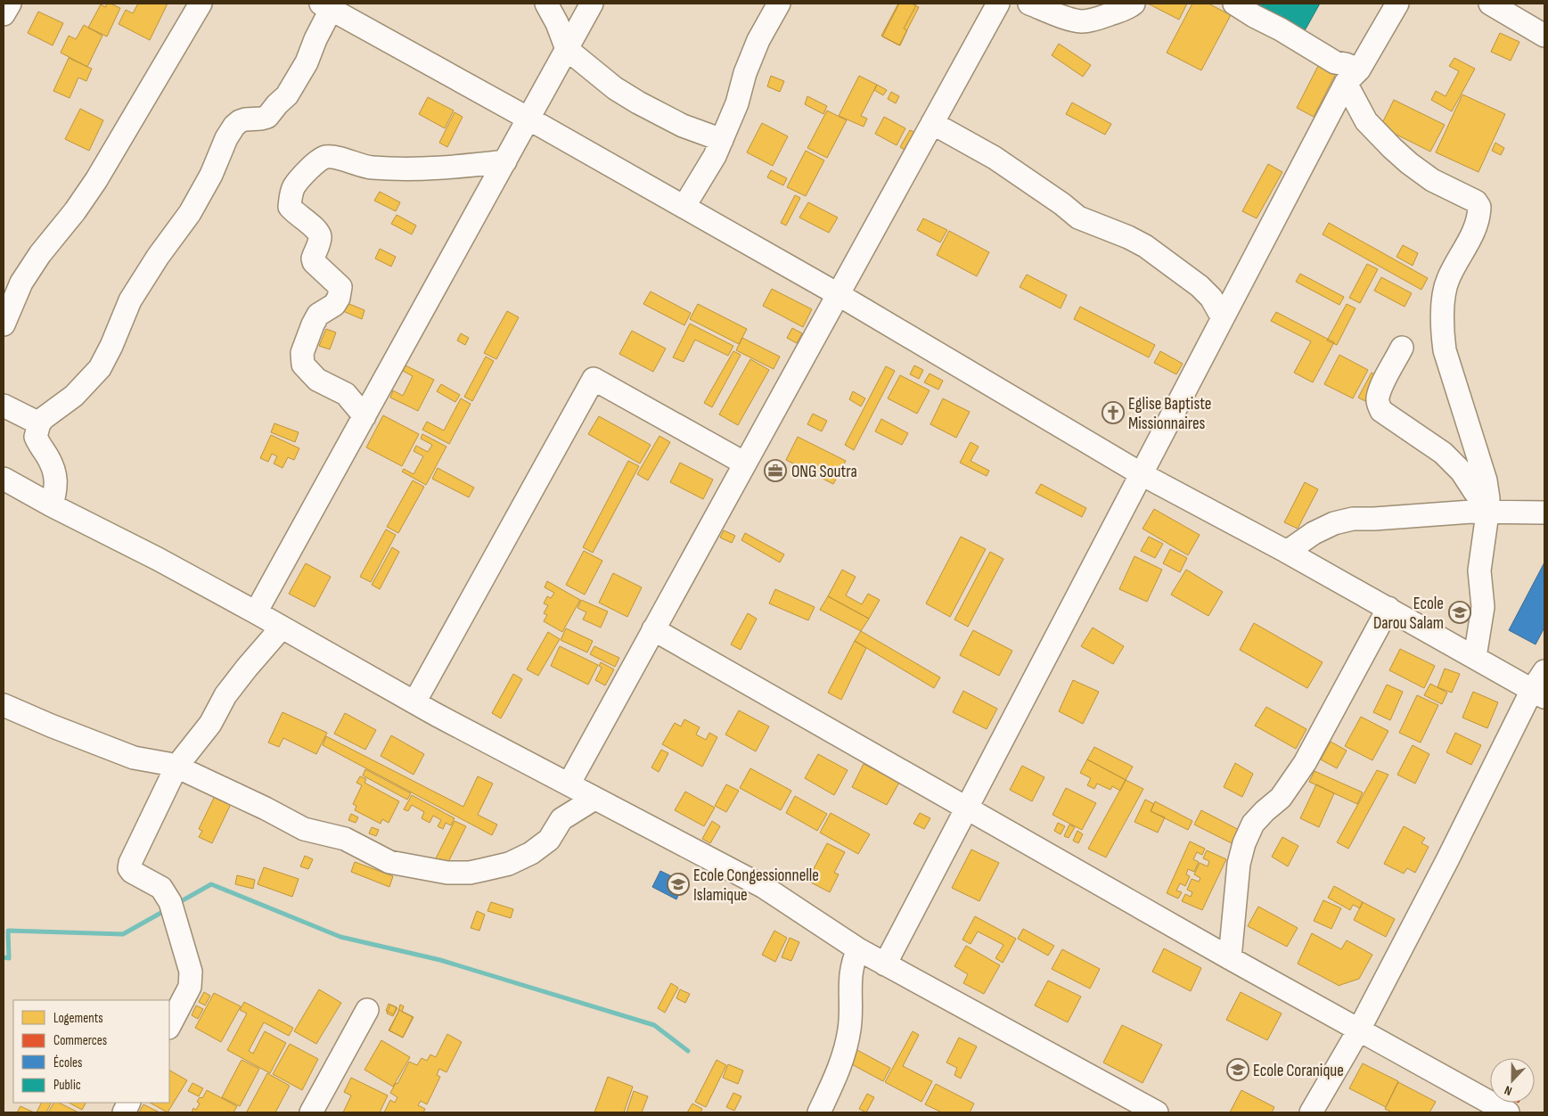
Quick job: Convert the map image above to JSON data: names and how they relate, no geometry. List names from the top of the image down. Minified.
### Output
{"places":{"church":["Eglise Baptiste Missionnaires"],"office":["ONG Soutra"],"school or university":["Ecole Darou Salam","Ecole Congessionnelle Islamique","Ecole Coranique"]},"legend":["Logements","Commerces","Écoles","Public"],"north":"bottom"}
